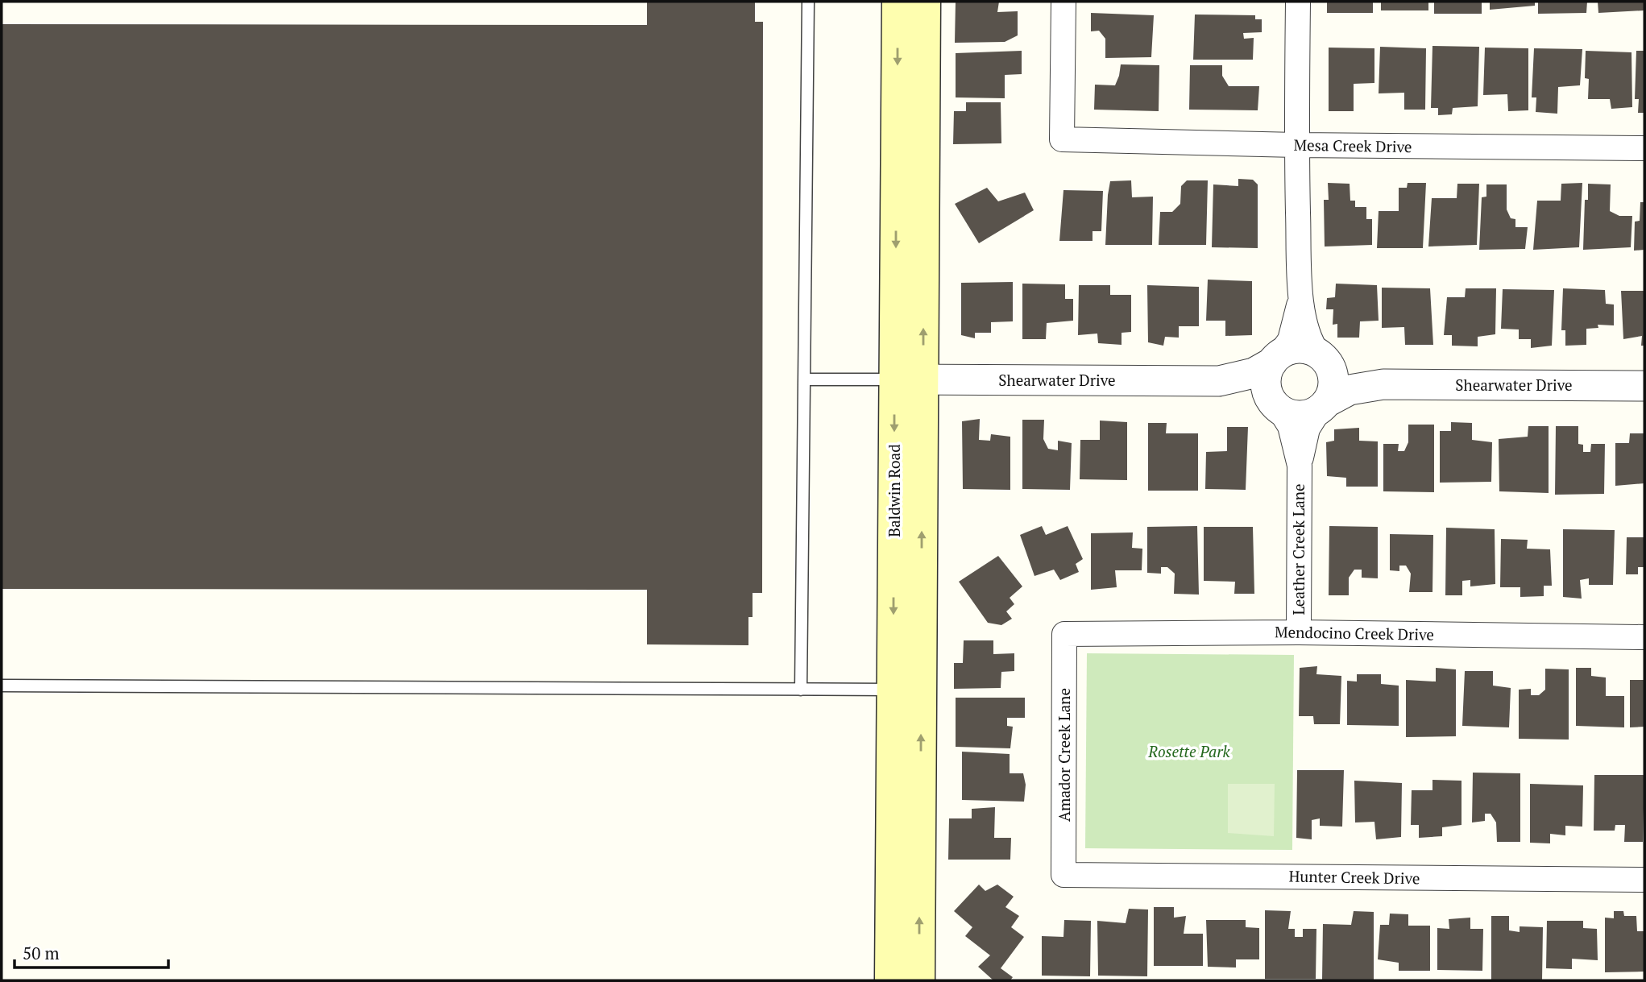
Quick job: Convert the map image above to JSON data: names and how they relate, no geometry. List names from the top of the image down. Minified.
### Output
{"streets":{"main road":["Baldwin Road"],"street":["Mesa Creek Drive","Shearwater Drive","Leather Creek Lane","Mendocino Creek Drive","Amador Creek Lane","Hunter Creek Drive"]},"crossings":[["Shearwater Drive","Baldwin Road"],["Shearwater Drive","Leather Creek Lane"],["Leather Creek Lane","Mendocino Creek Drive"],["Mendocino Creek Drive","Amador Creek Lane"],["Amador Creek Lane","Hunter Creek Drive"]],"parks":["Rosette Park"],"scale_bar":"50 m"}
